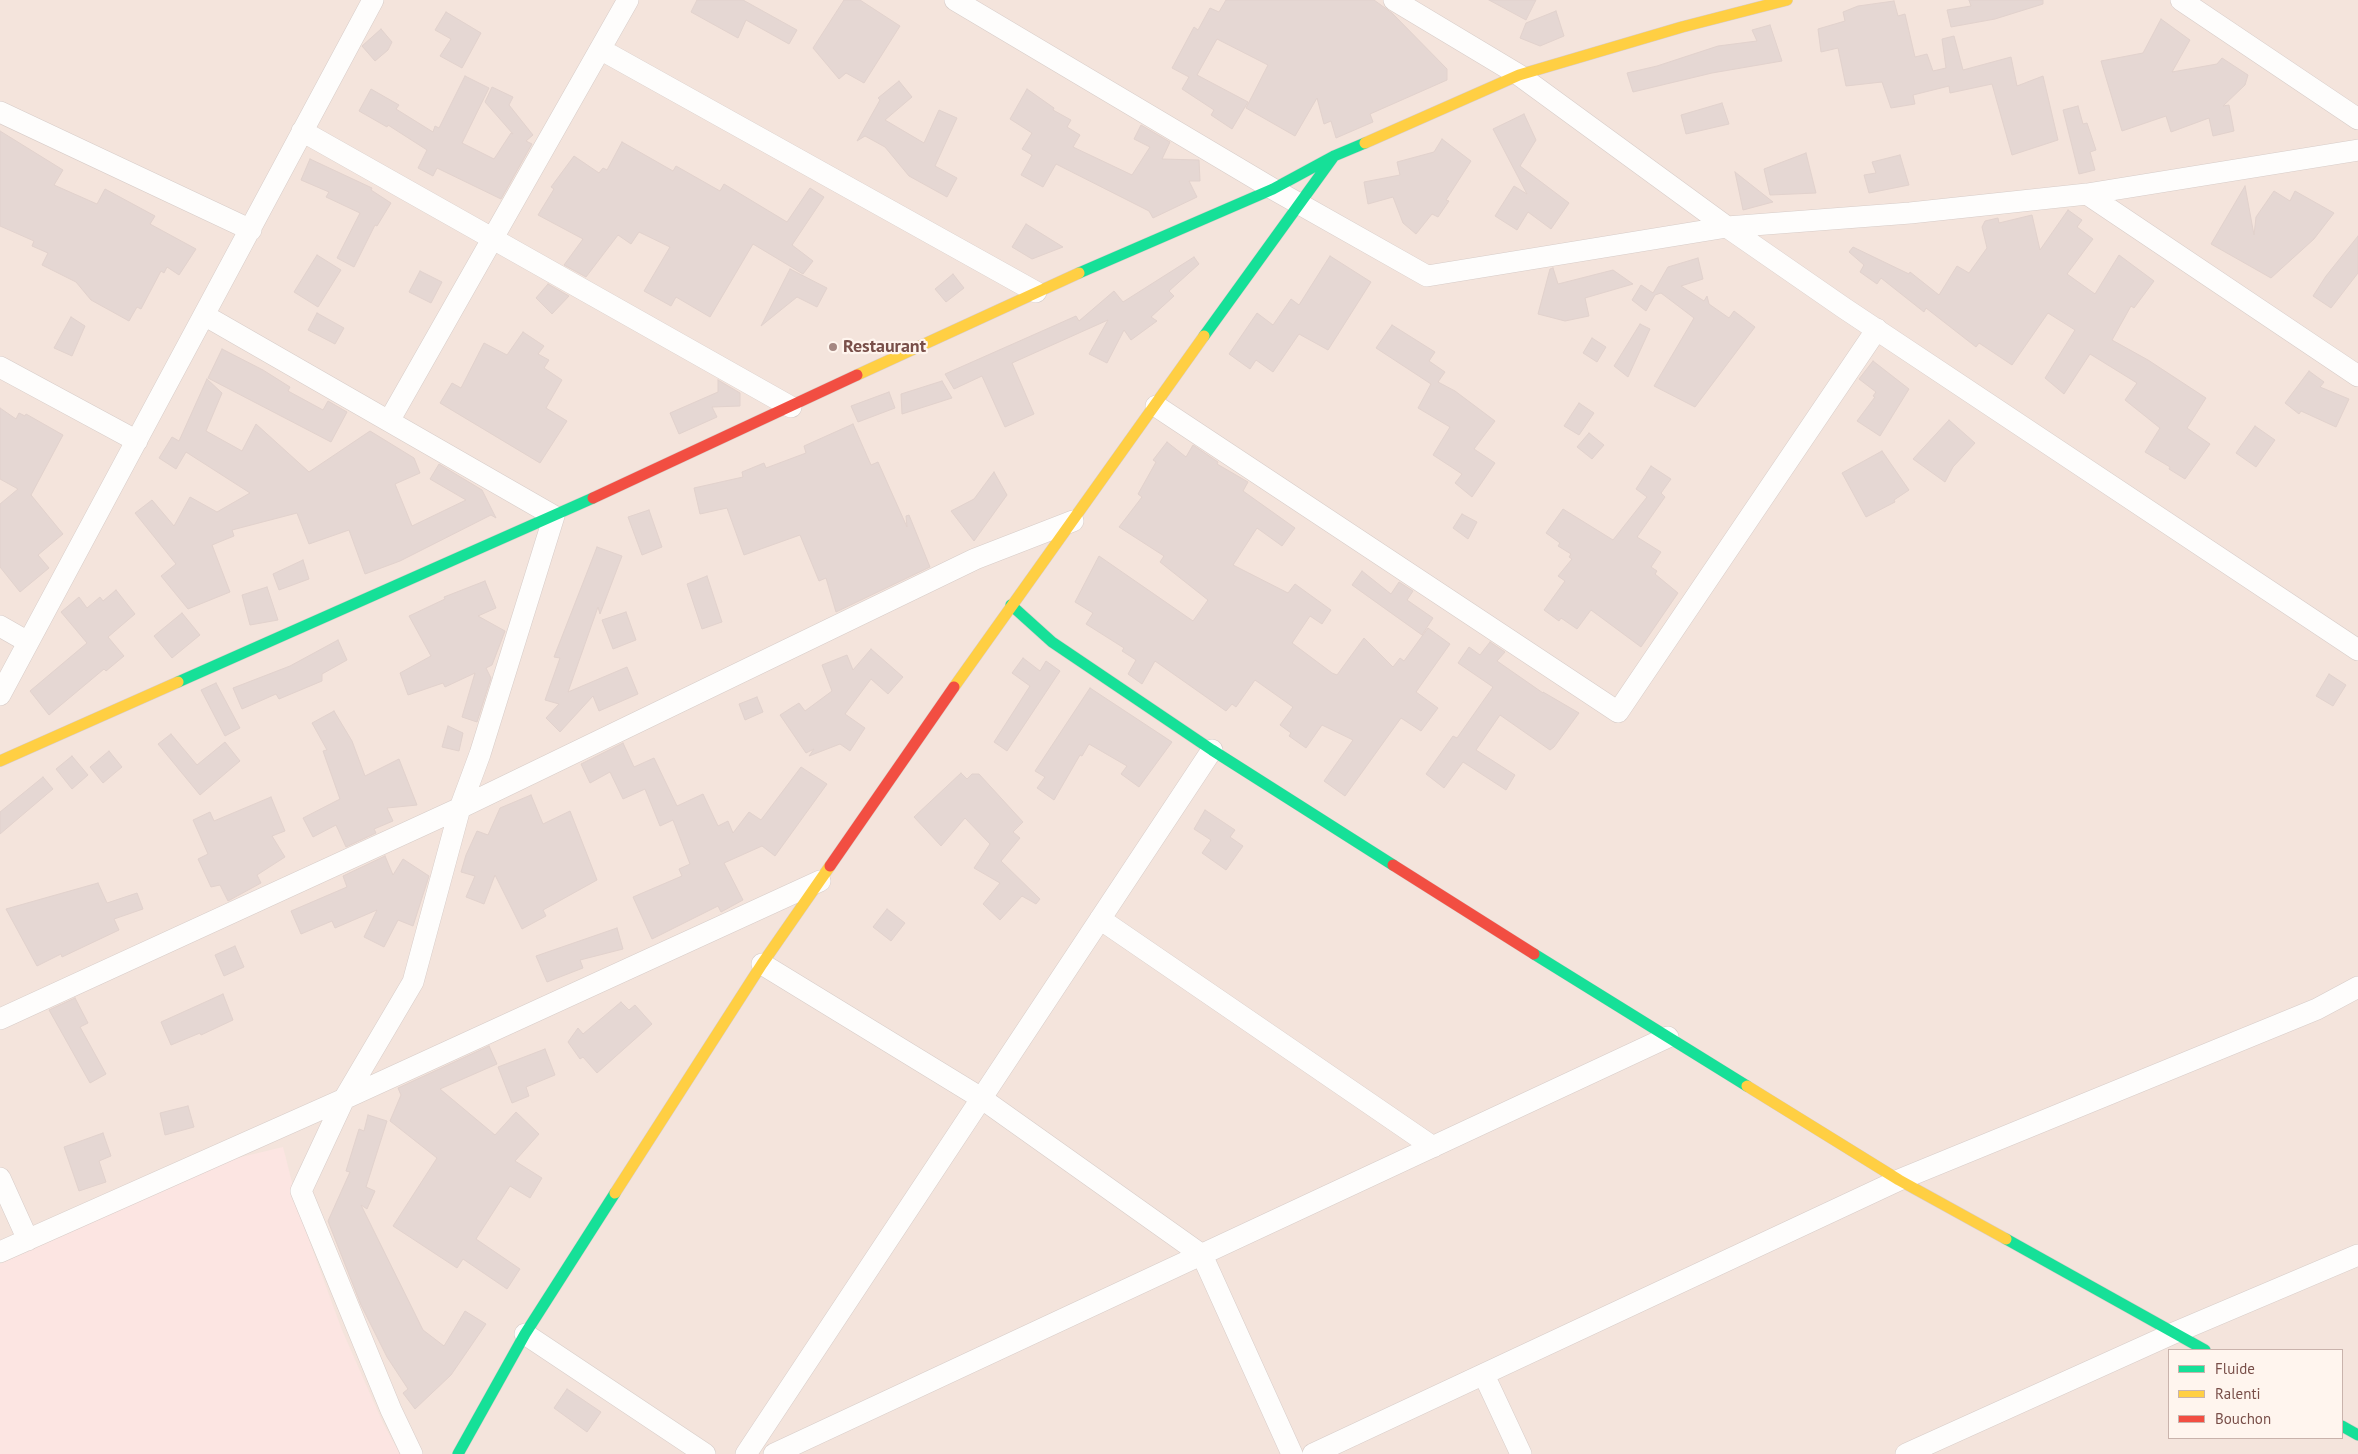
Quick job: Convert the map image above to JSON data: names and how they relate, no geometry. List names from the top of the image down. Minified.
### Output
{"places":["Restaurant"],"legend":["Fluide","Ralenti","Bouchon"]}
